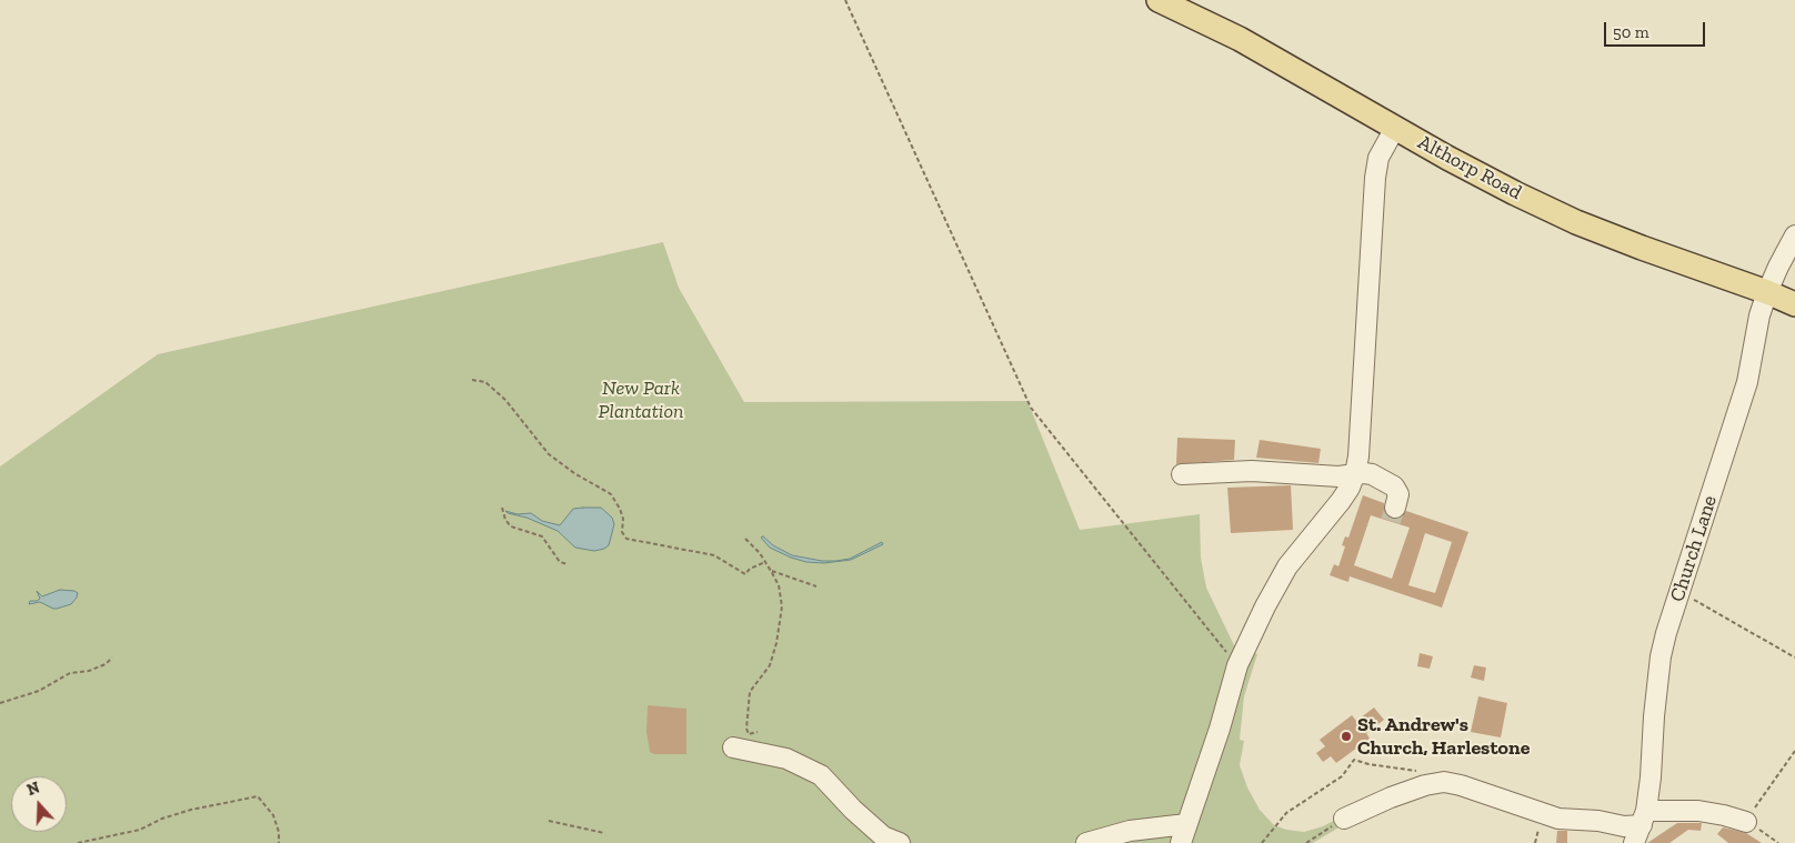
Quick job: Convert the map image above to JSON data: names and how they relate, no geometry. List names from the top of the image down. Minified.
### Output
{"streets":{"main road":["Althorp Road"],"street":["Church Lane"]},"crossings":[["Althorp Road","Church Lane"]],"parks":["New Park Plantation"],"places":["St. Andrew's Church, Harlestone"],"scale_bar":"50 m","north":"top"}
